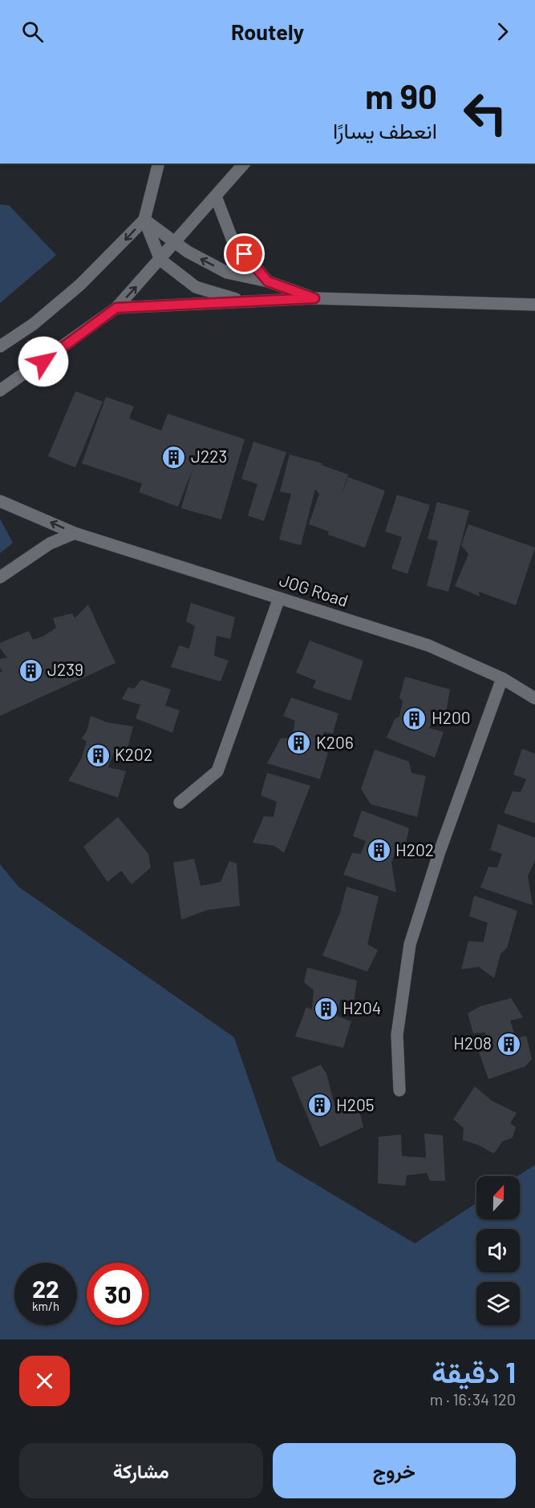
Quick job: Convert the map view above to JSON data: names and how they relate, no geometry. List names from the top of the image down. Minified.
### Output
{"streets":{"street":["JOG Road"]},"places":{"building":["J223","J239","H200","K206","K202","H202","H204","H208","H205"]},"north":"top","page":{"header":"Routely","turn":["90 m","انعطف يسارًا"],"speed":"22 km/h","limit":"30","heading":["1 دقيقة","120 m · 16:34"],"buttons":["خروج","مشاركة"]}}
